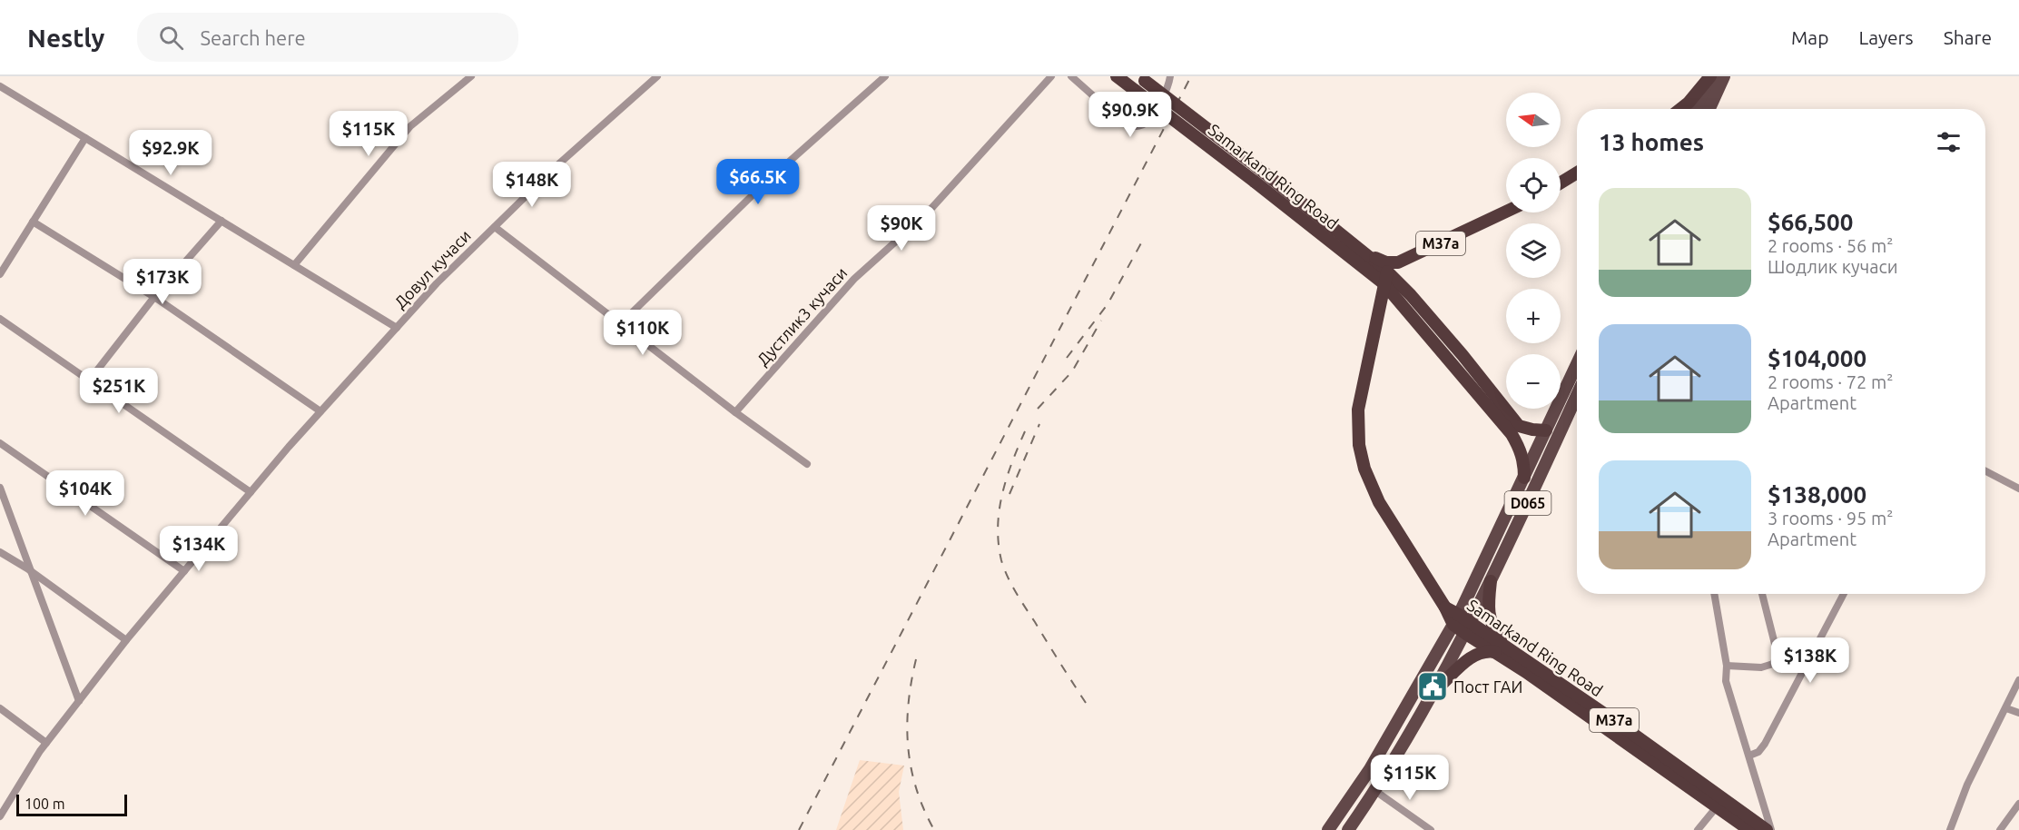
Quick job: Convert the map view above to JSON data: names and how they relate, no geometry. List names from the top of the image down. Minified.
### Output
{"streets":{"highway":["Samarkand Ring Road","M37a"],"main road":["D065"],"street":["Довул кучаси","Дустлик3 кучаси"]},"crossings":[["Samarkand Ring Road","M37a"],["Samarkand Ring Road","D065"]],"places":{"public building":["Пост ГАИ"]},"scale_bar":"100 m","north":"left","page":{"header":"Nestly","search":"Search here","nav":["Map","Layers","Share"],"price":["$90.9K","$115K","$92.9K","$66.5K","$148K","$90K","$173K","$110K","$251K","$104K","$134K","$138K","$115K"],"map_buttons":["+","−"],"heading":"13 homes","list":[{"name":"$66,500","note":"2 rooms · 56 m² · Шодлик кучаси"},{"name":"$104,000","note":"2 rooms · 72 m² · Apartment"},{"name":"$138,000","note":"3 rooms · 95 m² · Apartment"}],"scale":"100 m"}}
